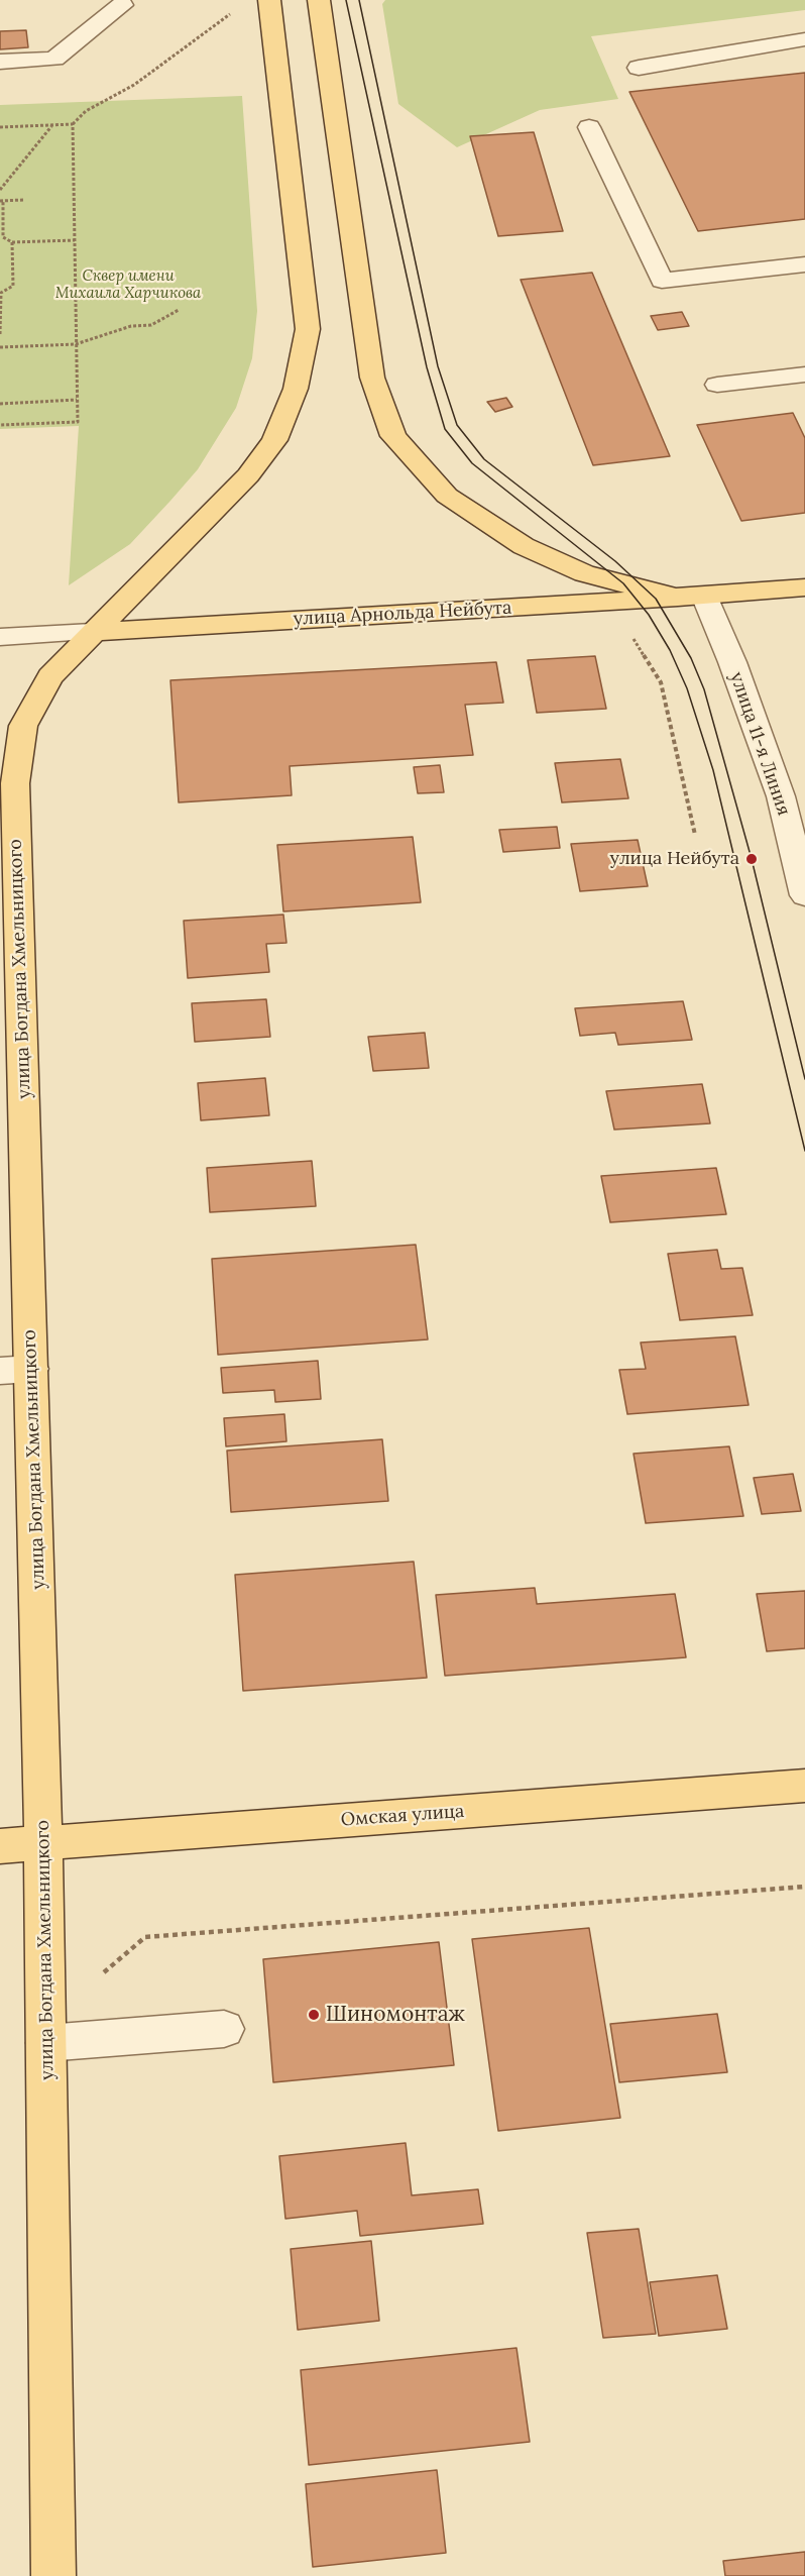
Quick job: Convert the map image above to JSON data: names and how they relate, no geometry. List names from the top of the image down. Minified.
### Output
{"streets":{"main road":["улица Арнольда Нейбута","улица Богдана Хмельницкого","Омская улица"],"street":["улица 11-я Линия"]},"crossings":[["улица Арнольда Нейбута","улица 11-я Линия"],["улица Арнольда Нейбута","улица Богдана Хмельницкого"],["улица Богдана Хмельницкого","Омская улица"]],"parks":["Сквер имени Михаила Харчикова"],"places":["улица Нейбута","Шиномонтаж"]}
